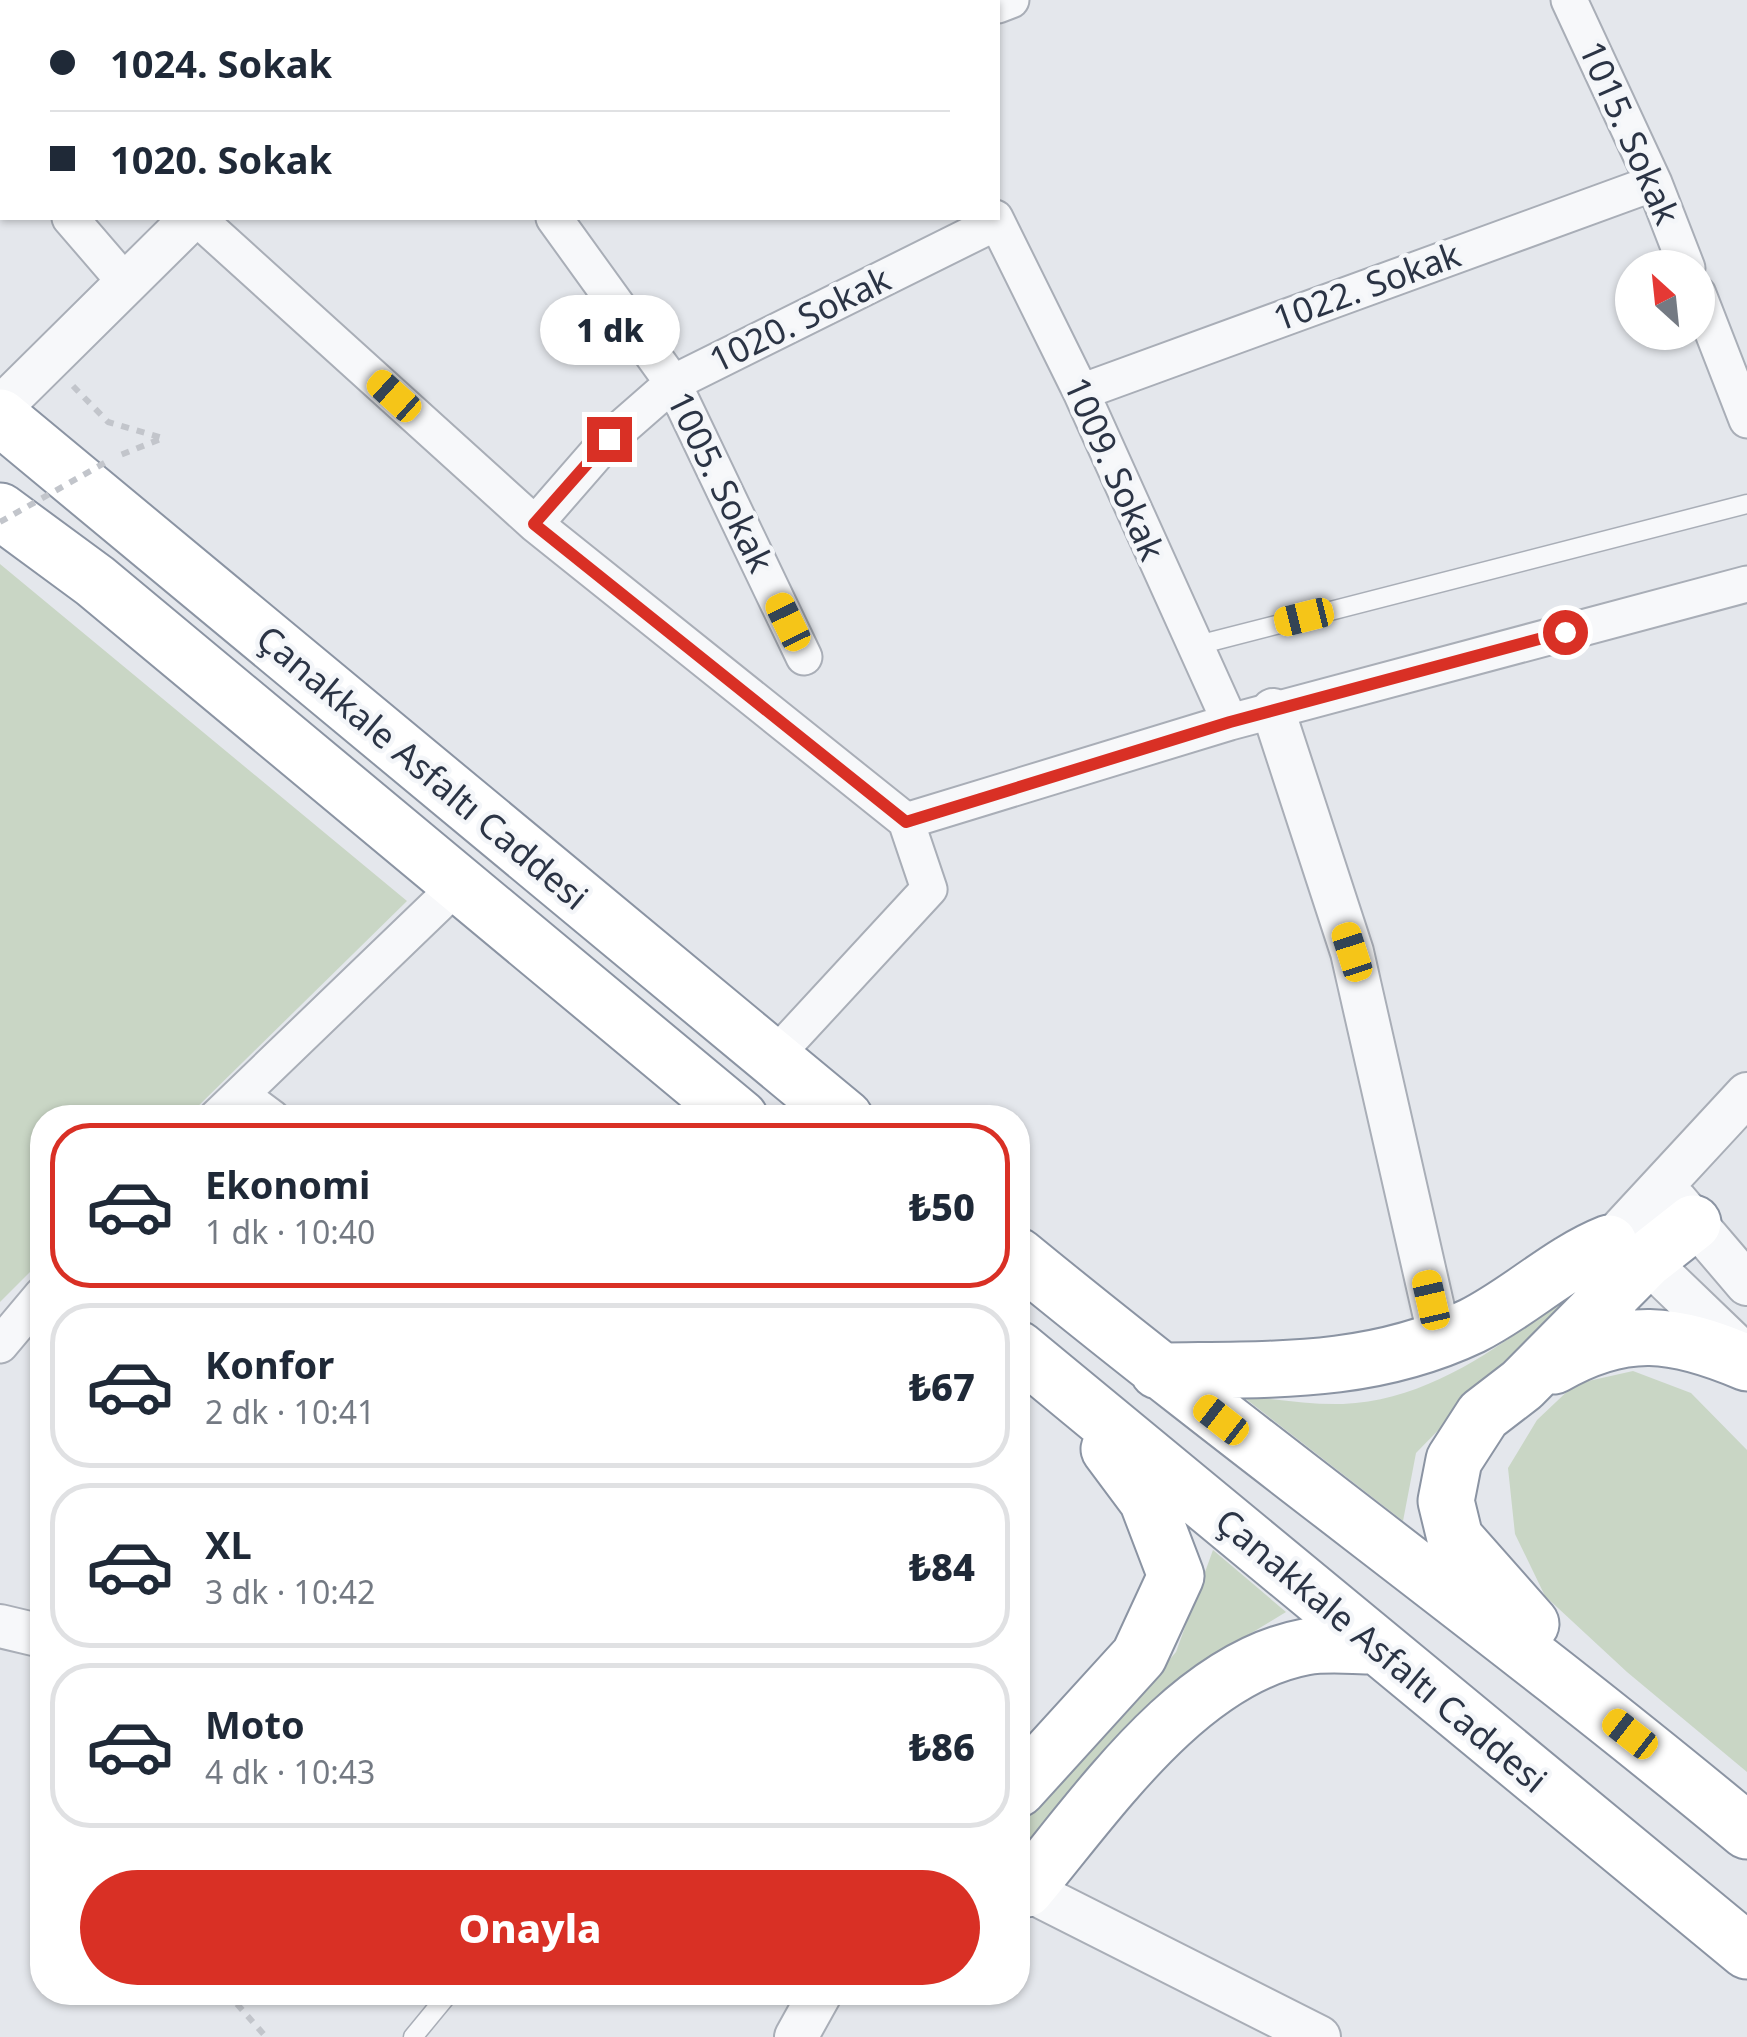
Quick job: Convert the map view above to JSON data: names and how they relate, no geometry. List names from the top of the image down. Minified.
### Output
{"streets":{"highway":["Çanakkale Asfaltı Caddesi"],"street":["1015. Sokak","1022. Sokak","1020. Sokak","1009. Sokak","1005. Sokak"]},"crossings":[["1015. Sokak","1022. Sokak"],["1022. Sokak","1009. Sokak"],["1020. Sokak","1009. Sokak"],["1020. Sokak","1005. Sokak"]],"north":"top left","page":{"banner":["1024. Sokak","1020. Sokak"],"bubble":"1 dk","list":[{"name":"Ekonomi","note":"1 dk · 10:40","value":"₺50"},{"name":"Konfor","note":"2 dk · 10:41","value":"₺67"},{"name":"XL","note":"3 dk · 10:42","value":"₺84"},{"name":"Moto","note":"4 dk · 10:43","value":"₺86"}],"buttons":"Onayla"}}
